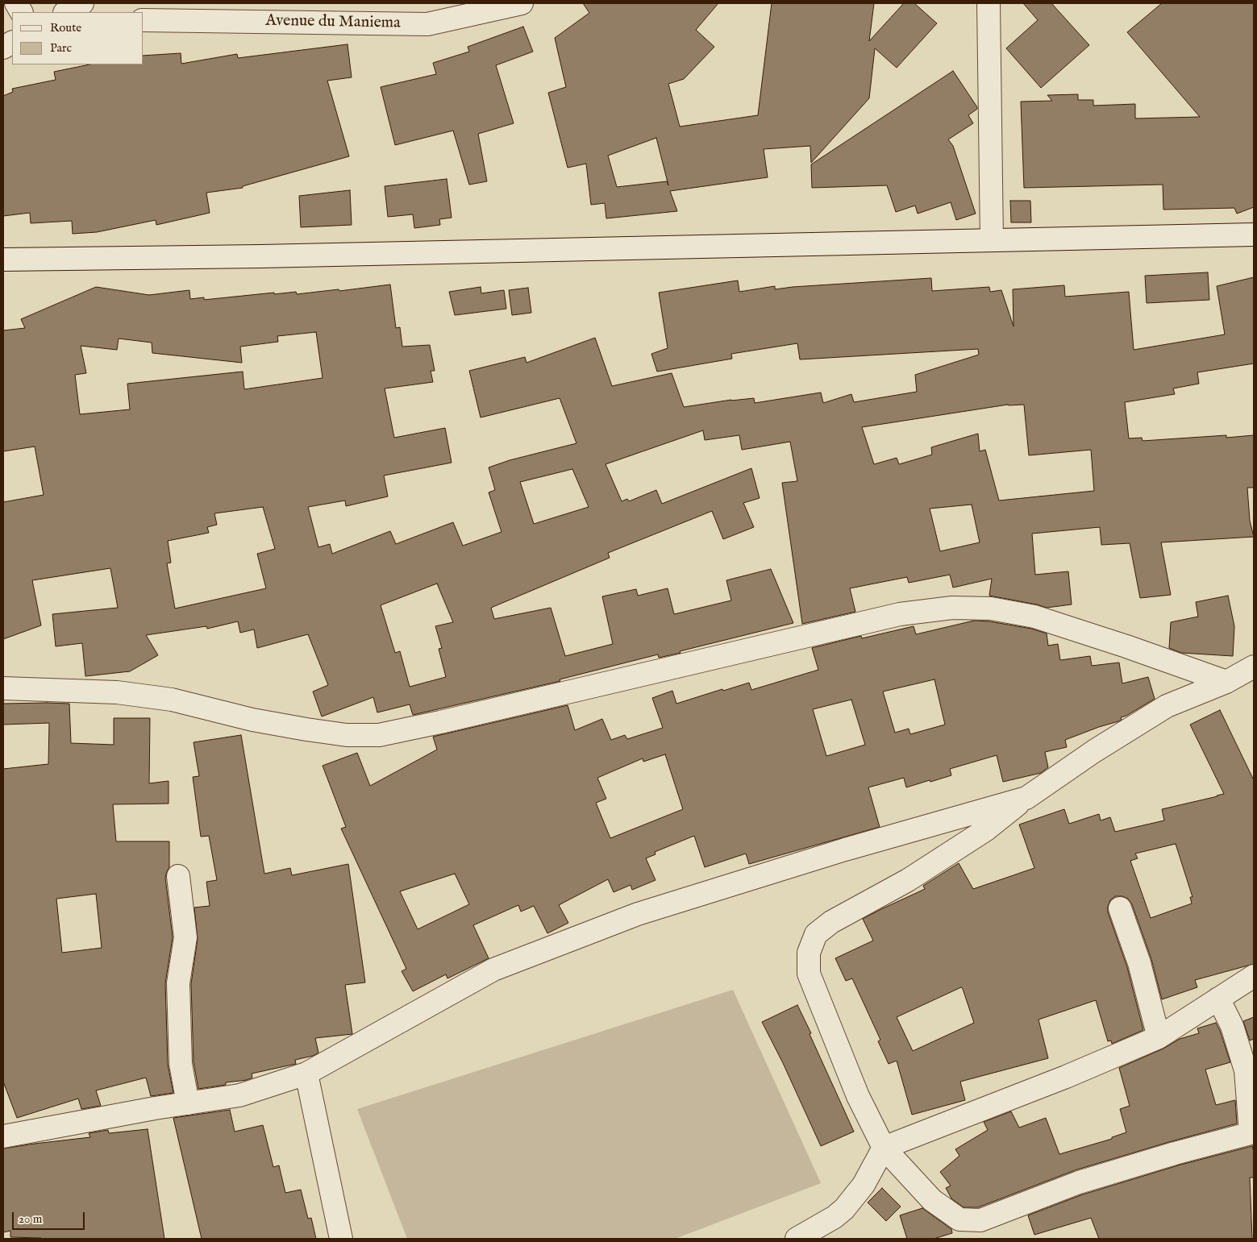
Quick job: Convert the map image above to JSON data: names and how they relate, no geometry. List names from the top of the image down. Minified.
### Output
{"streets":{"street":["Avenue du Maniema"]},"legend":["Route","Parc"],"scale_bar":"20 m"}
